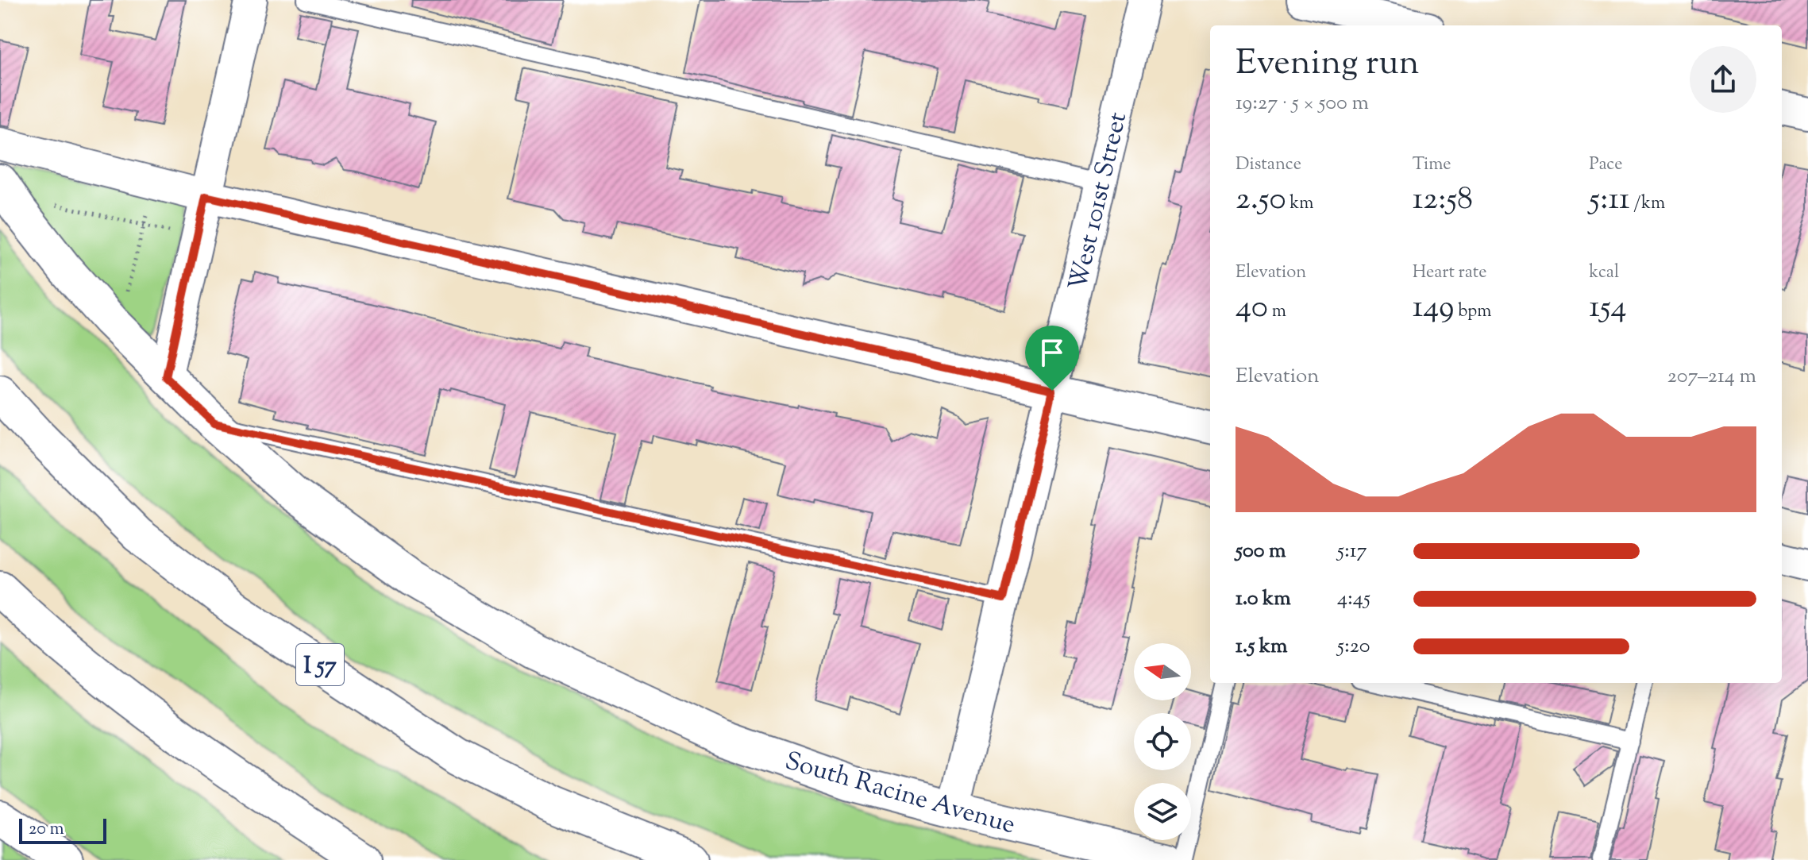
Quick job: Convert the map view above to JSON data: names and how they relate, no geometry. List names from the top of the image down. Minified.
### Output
{"streets":{"main road":["I 57","South Racine Avenue"],"street":["West 101st Street"]},"crossings":[["West 101st Street","South Racine Avenue"]],"scale_bar":"20 m","north":"left","page":{"heading":["Evening run","19:27 · 5 × 500 m"],"stats":[["Distance","2.50 km"],["Time","12:58"],["Pace","5:11 /km"],["Elevation","40 m"],["Heart rate","149 bpm"],["kcal","154"]],"chart":["Elevation","207–214 m"],"list":[{"name":"500 m","note":"5:17"},{"name":"1.0 km","note":"4:45"},{"name":"1.5 km","note":"5:20"}],"scale":"20 m"}}
